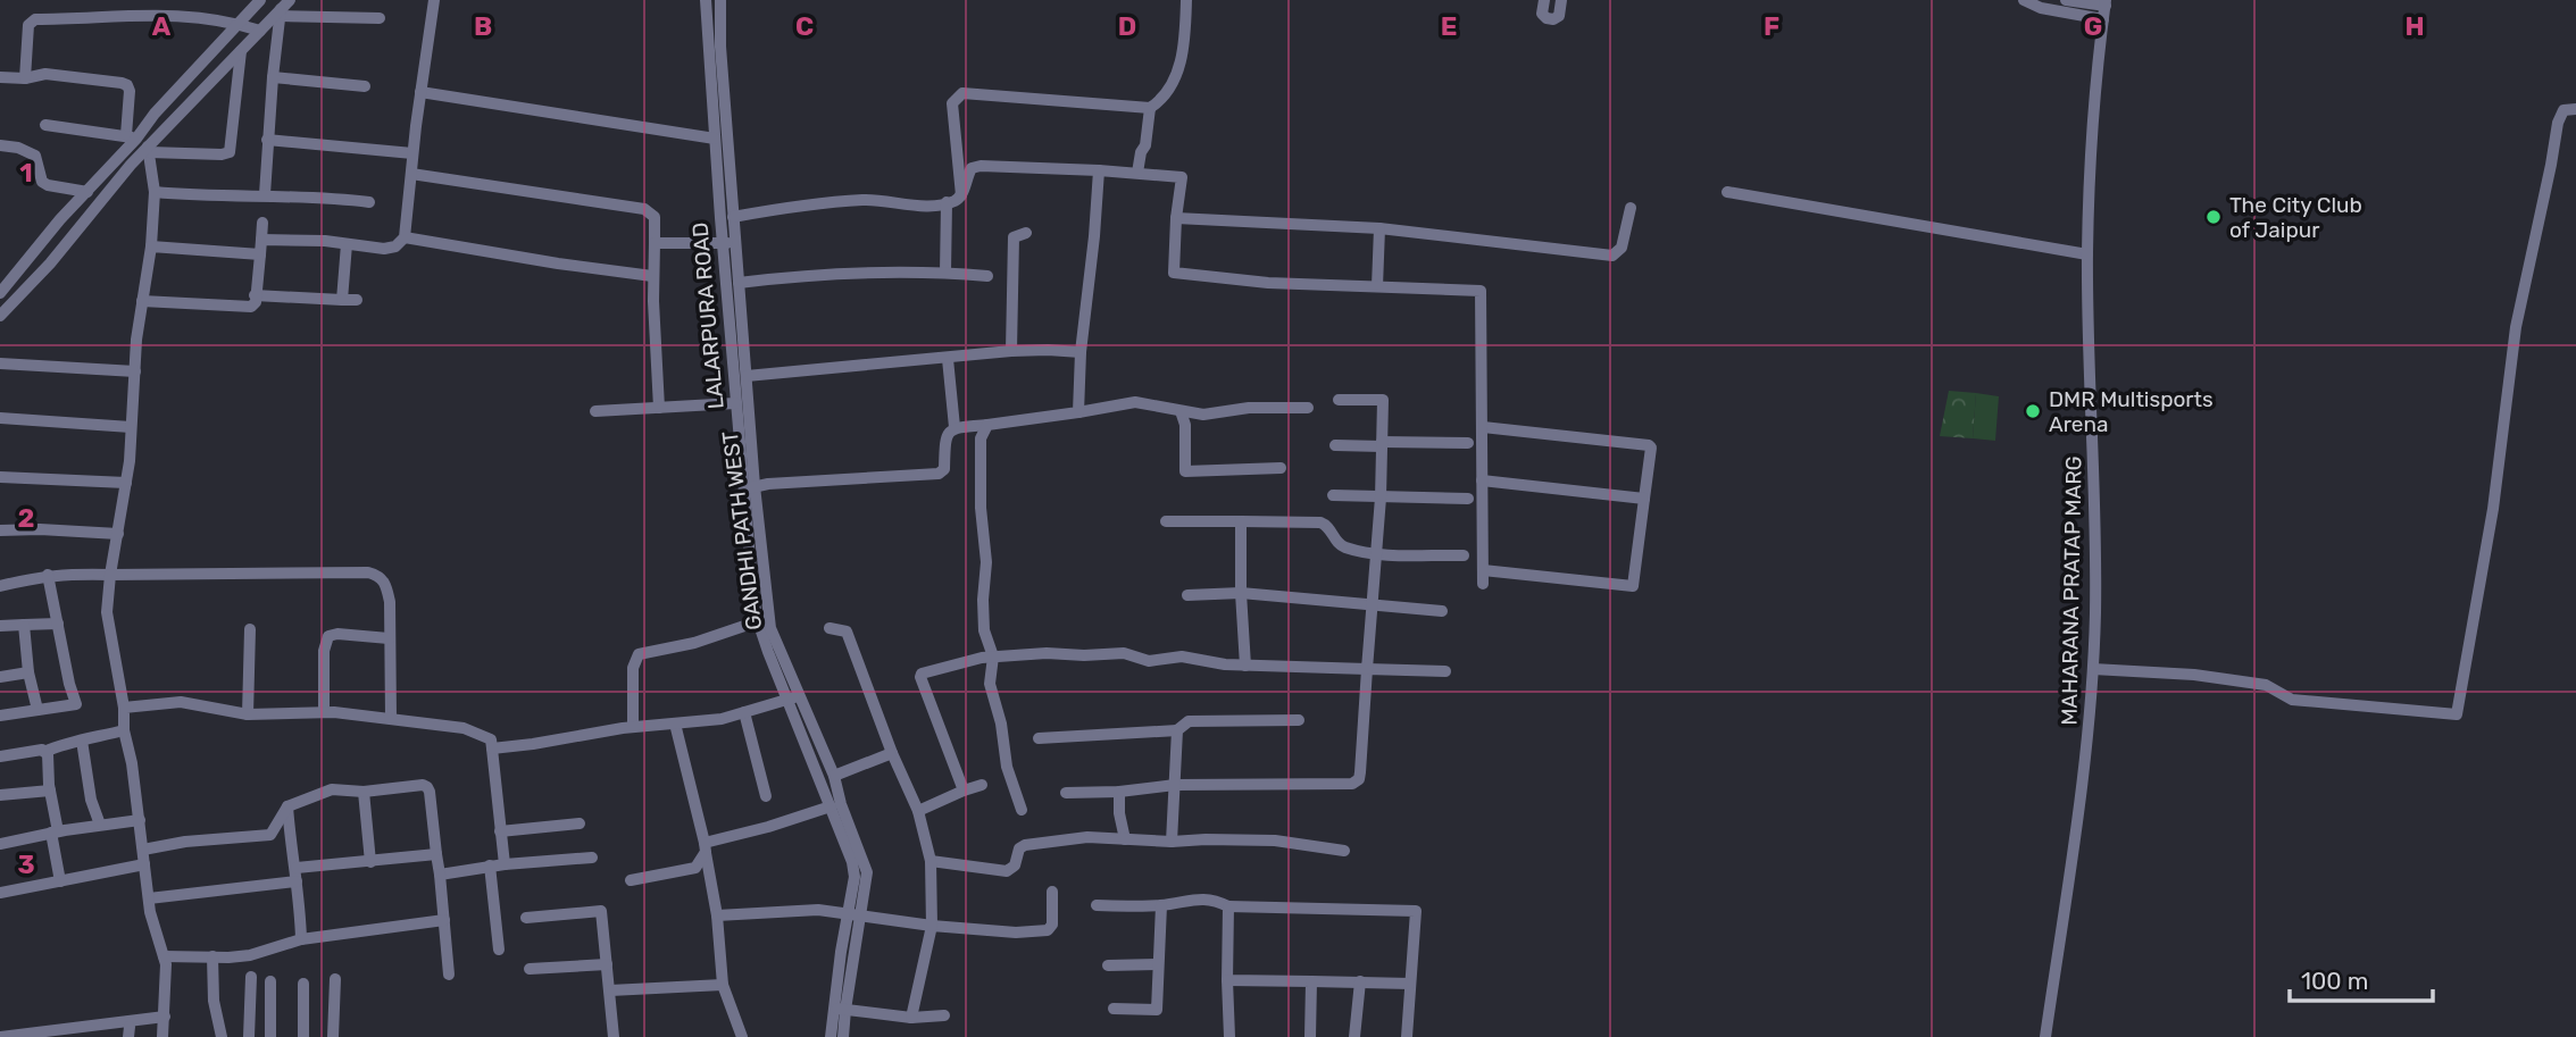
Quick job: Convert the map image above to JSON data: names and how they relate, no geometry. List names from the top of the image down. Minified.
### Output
{"streets":{"street":["LALARPURA ROAD","GANDHI PATH WEST","MAHARANA PRATAP MARG"]},"crossings":[["LALARPURA ROAD","GANDHI PATH WEST"]],"places":["The City Club of Jaipur","DMR Multisports Arena"],"scale_bar":"100 m","grid":{"columns":["A","B","C","D","E","F","G","H"],"rows":["1","2","3"]}}
